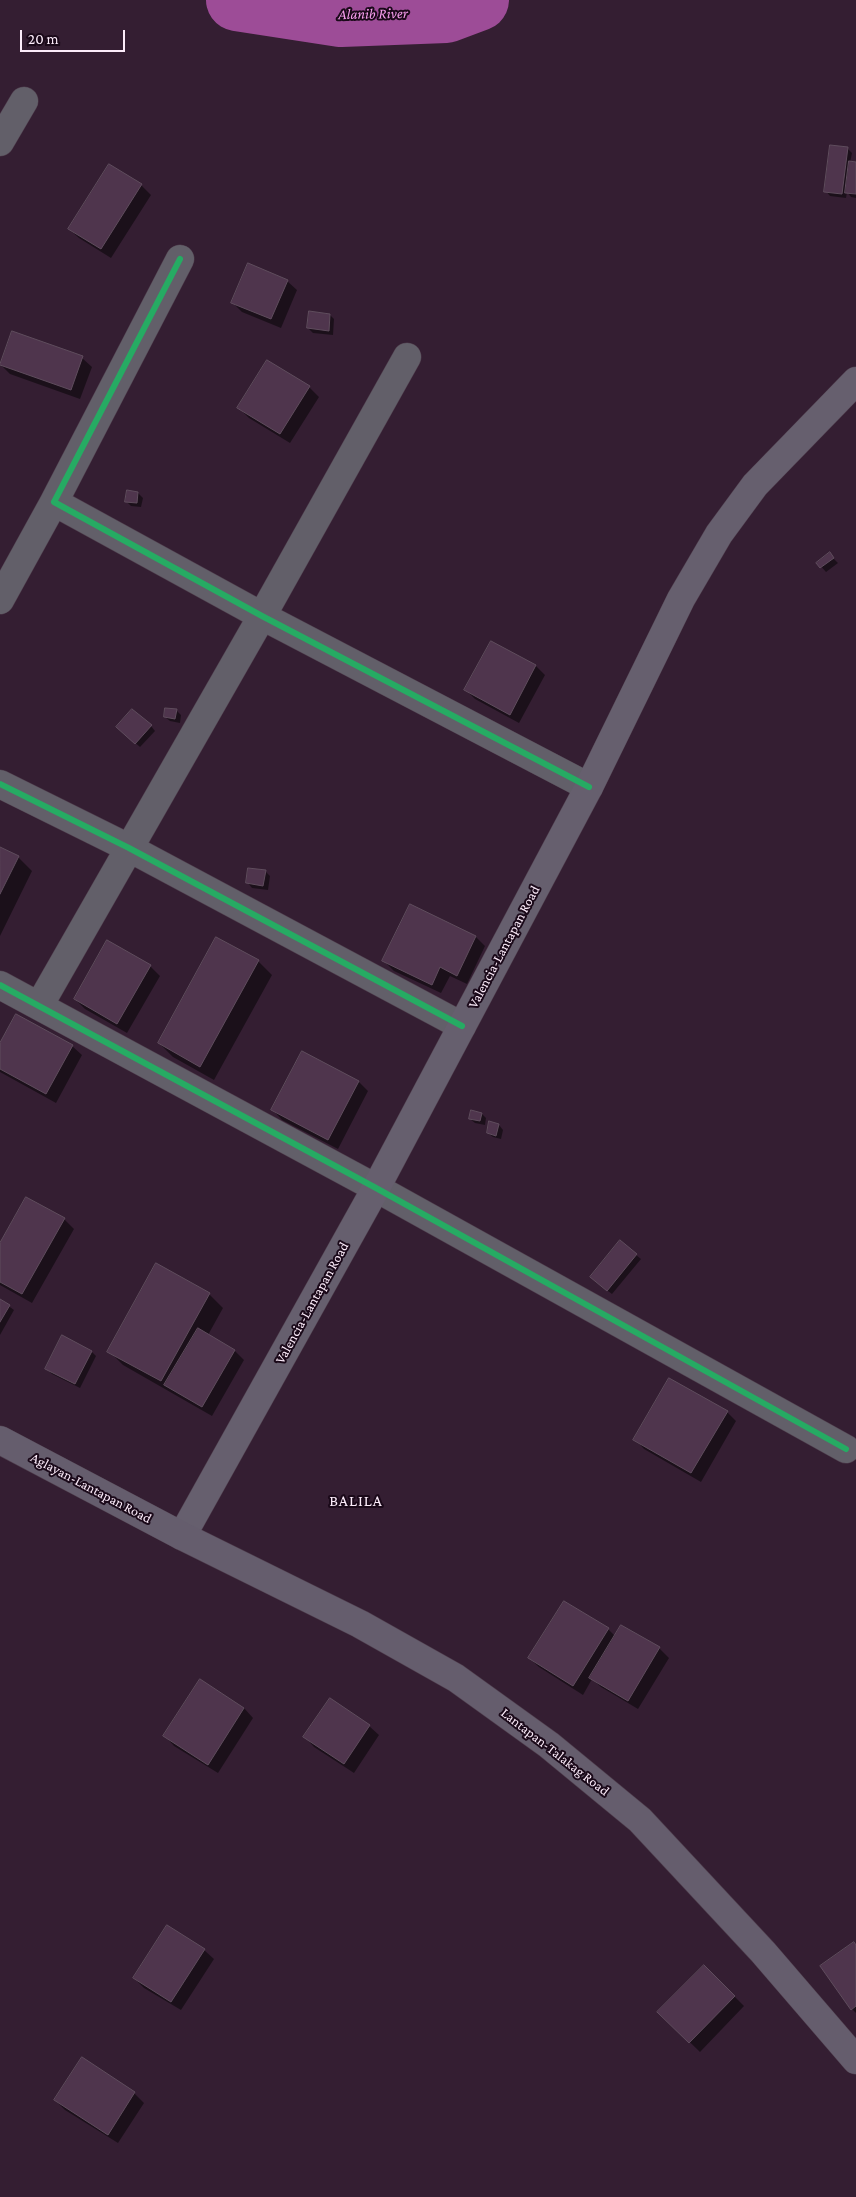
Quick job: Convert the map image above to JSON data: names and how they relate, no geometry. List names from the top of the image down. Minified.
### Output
{"streets":{"main road":["Valencia-Lantapan Road","Aglayan-Lantapan Road","Lantapan-Talakag Road"]},"crossings":[["Valencia-Lantapan Road","Aglayan-Lantapan Road"],["Valencia-Lantapan Road","Lantapan-Talakag Road"],["Aglayan-Lantapan Road","Lantapan-Talakag Road"]],"districts":["BALILA"],"water":["Alanib River"],"scale_bar":"20 m"}
